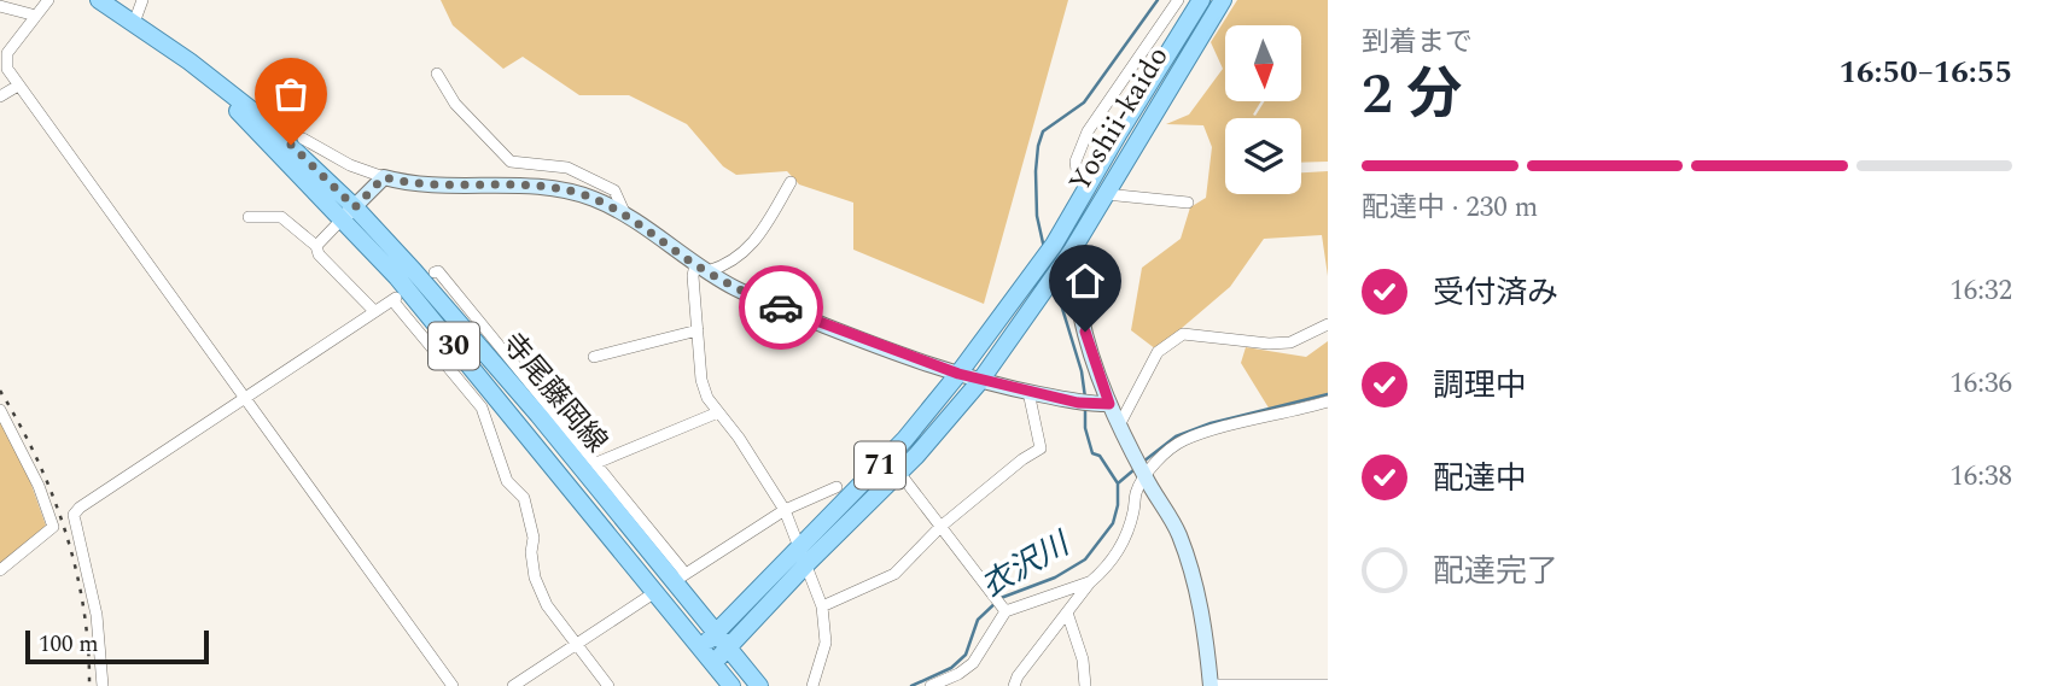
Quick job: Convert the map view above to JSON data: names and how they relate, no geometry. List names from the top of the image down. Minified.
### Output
{"streets":{"main road":["Yoshii-kaido","30","寺尾藤岡線","71"]},"crossings":[["Yoshii-kaido","71"],["寺尾藤岡線","71"]],"water":["衣沢川"],"scale_bar":"100 m","north":"bottom","page":{"heading":["2 分","到着まで","16:50–16:55"],"bar":"配達中 · 230 m","list":[["受付済み","16:32"],["調理中","16:36"],["配達中","16:38"],"配達完了"],"scale":"100 m"}}
